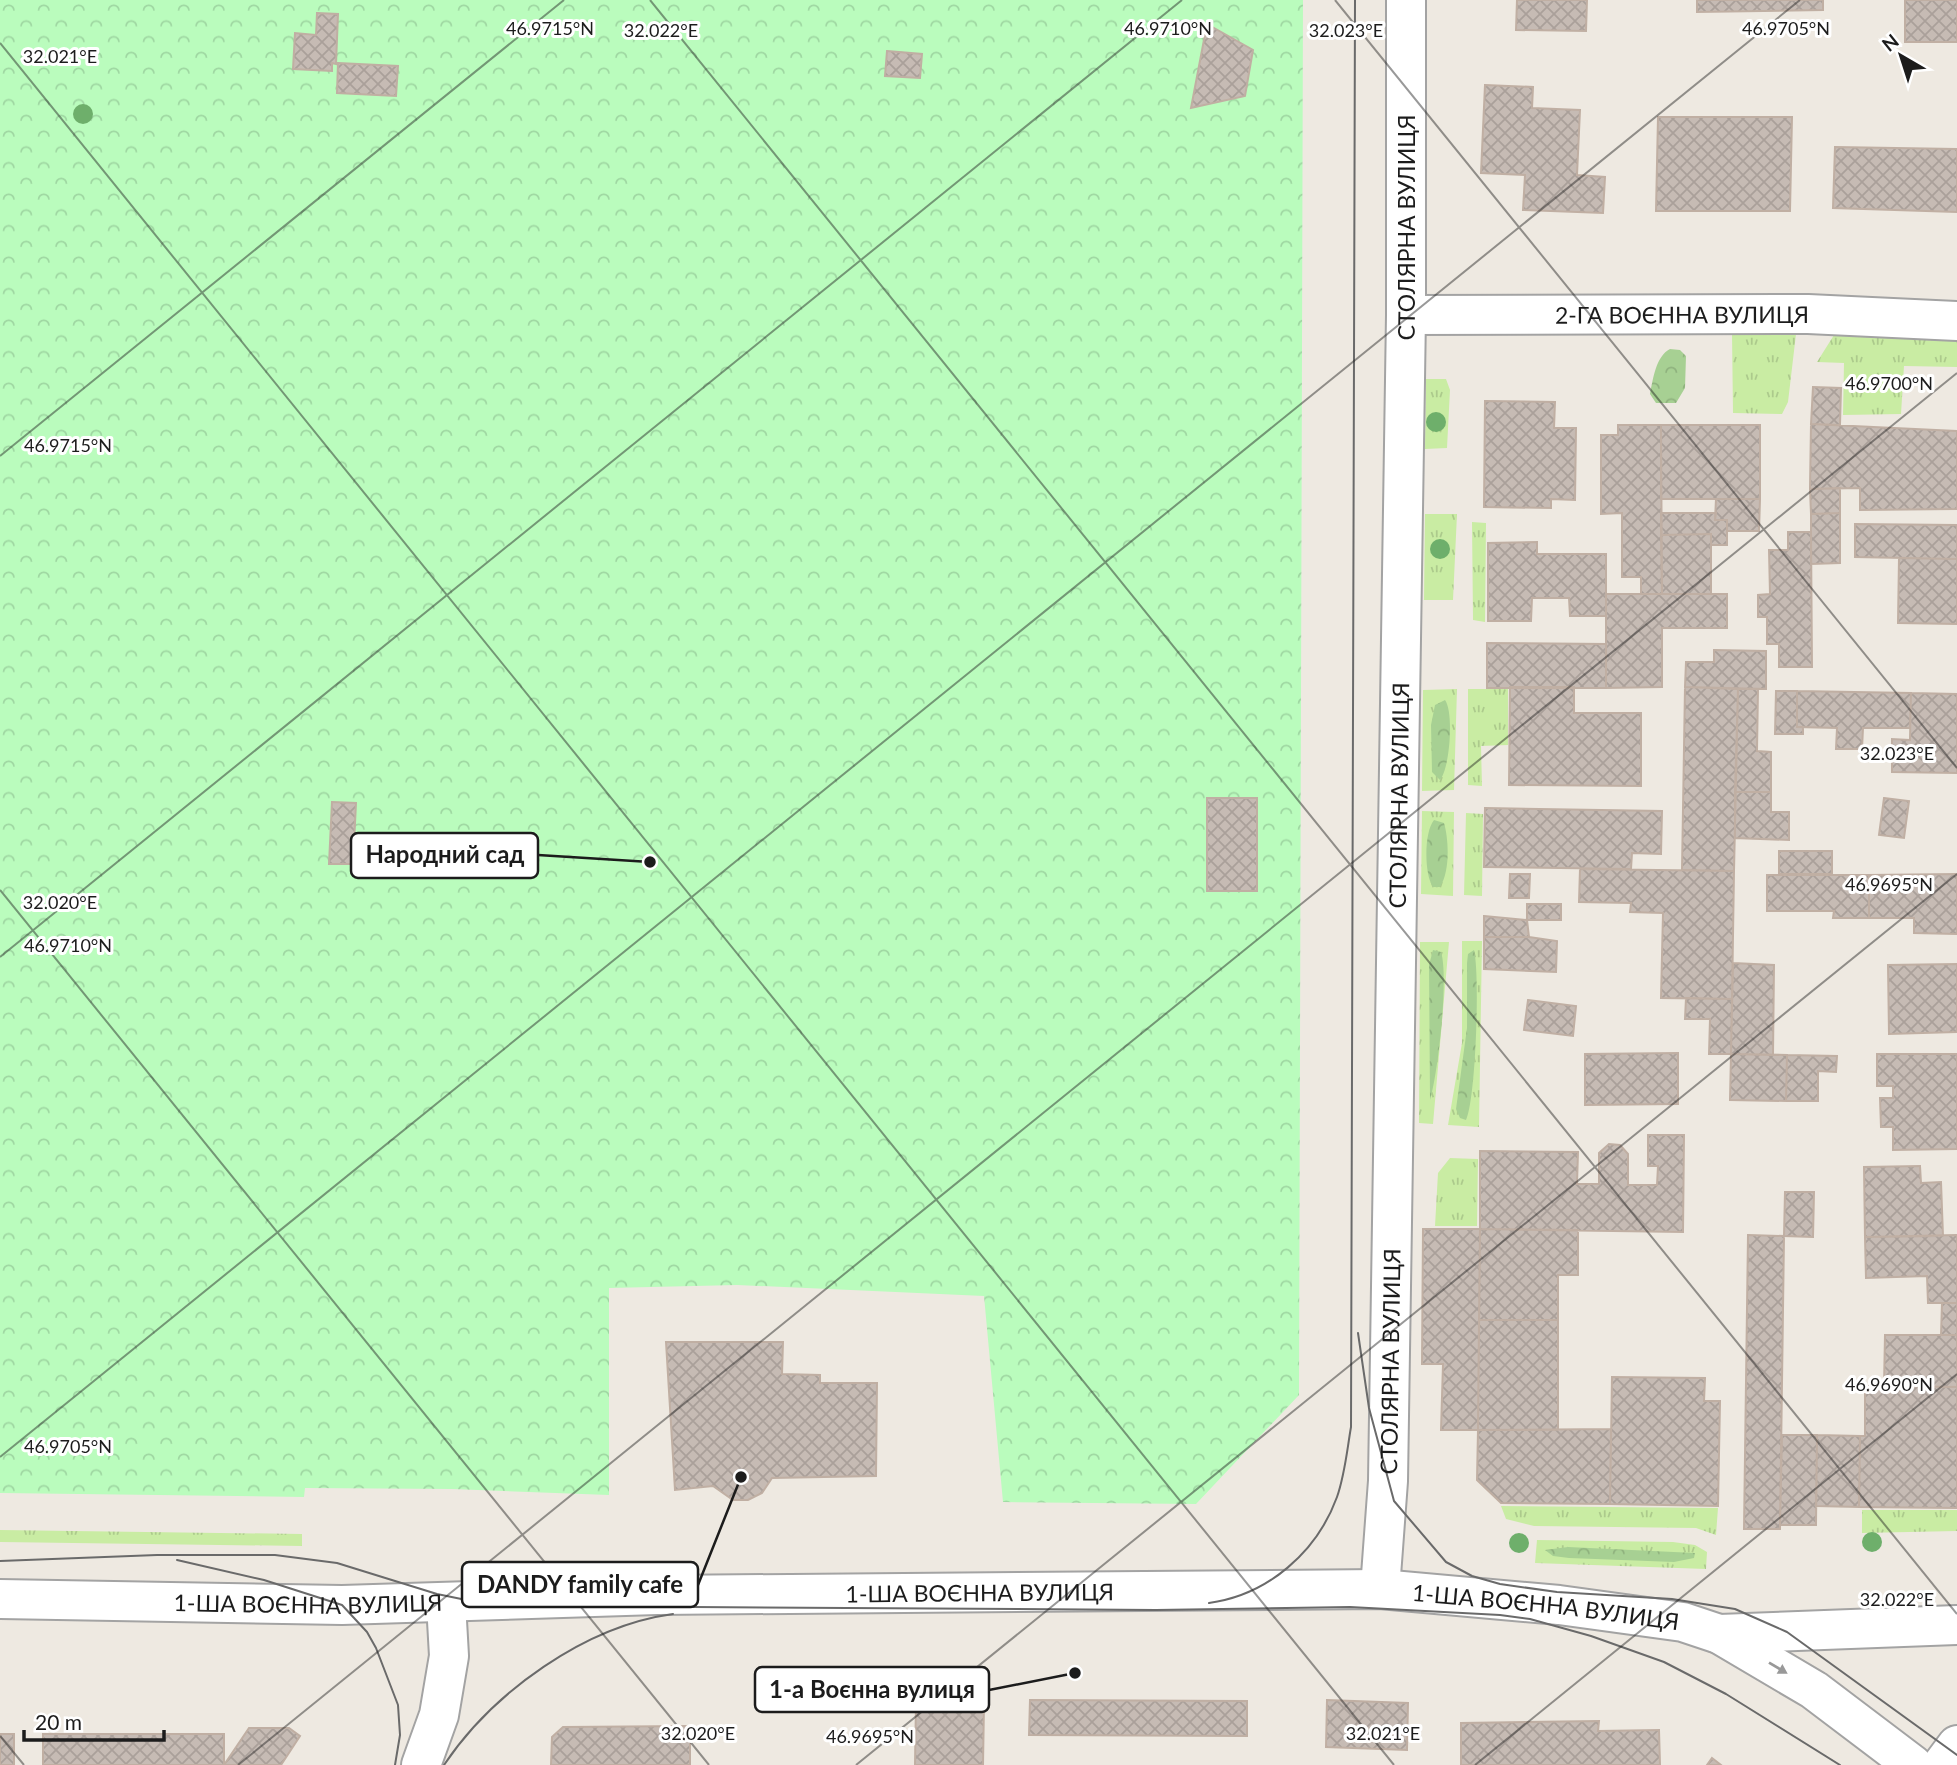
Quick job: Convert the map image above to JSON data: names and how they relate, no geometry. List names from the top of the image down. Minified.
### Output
{"streets":{"street":["СТОЛЯРНА ВУЛИЦЯ","2-ГА ВОЄННА ВУЛИЦЯ","1-ША ВОЄННА ВУЛИЦЯ"]},"crossings":[["СТОЛЯРНА ВУЛИЦЯ","2-ГА ВОЄННА ВУЛИЦЯ"],["СТОЛЯРНА ВУЛИЦЯ","1-ША ВОЄННА ВУЛИЦЯ"]],"places":["Народний сад","DANDY family cafe","1-а Воєнна вулиця"],"scale_bar":"20 m","north":"top left","coordinates":["46.9715°N","46.9710°N","46.9705°N","32.022°E","32.023°E","32.021°E","46.9700°N","46.9695°N","32.020°E","46.9690°N"]}
